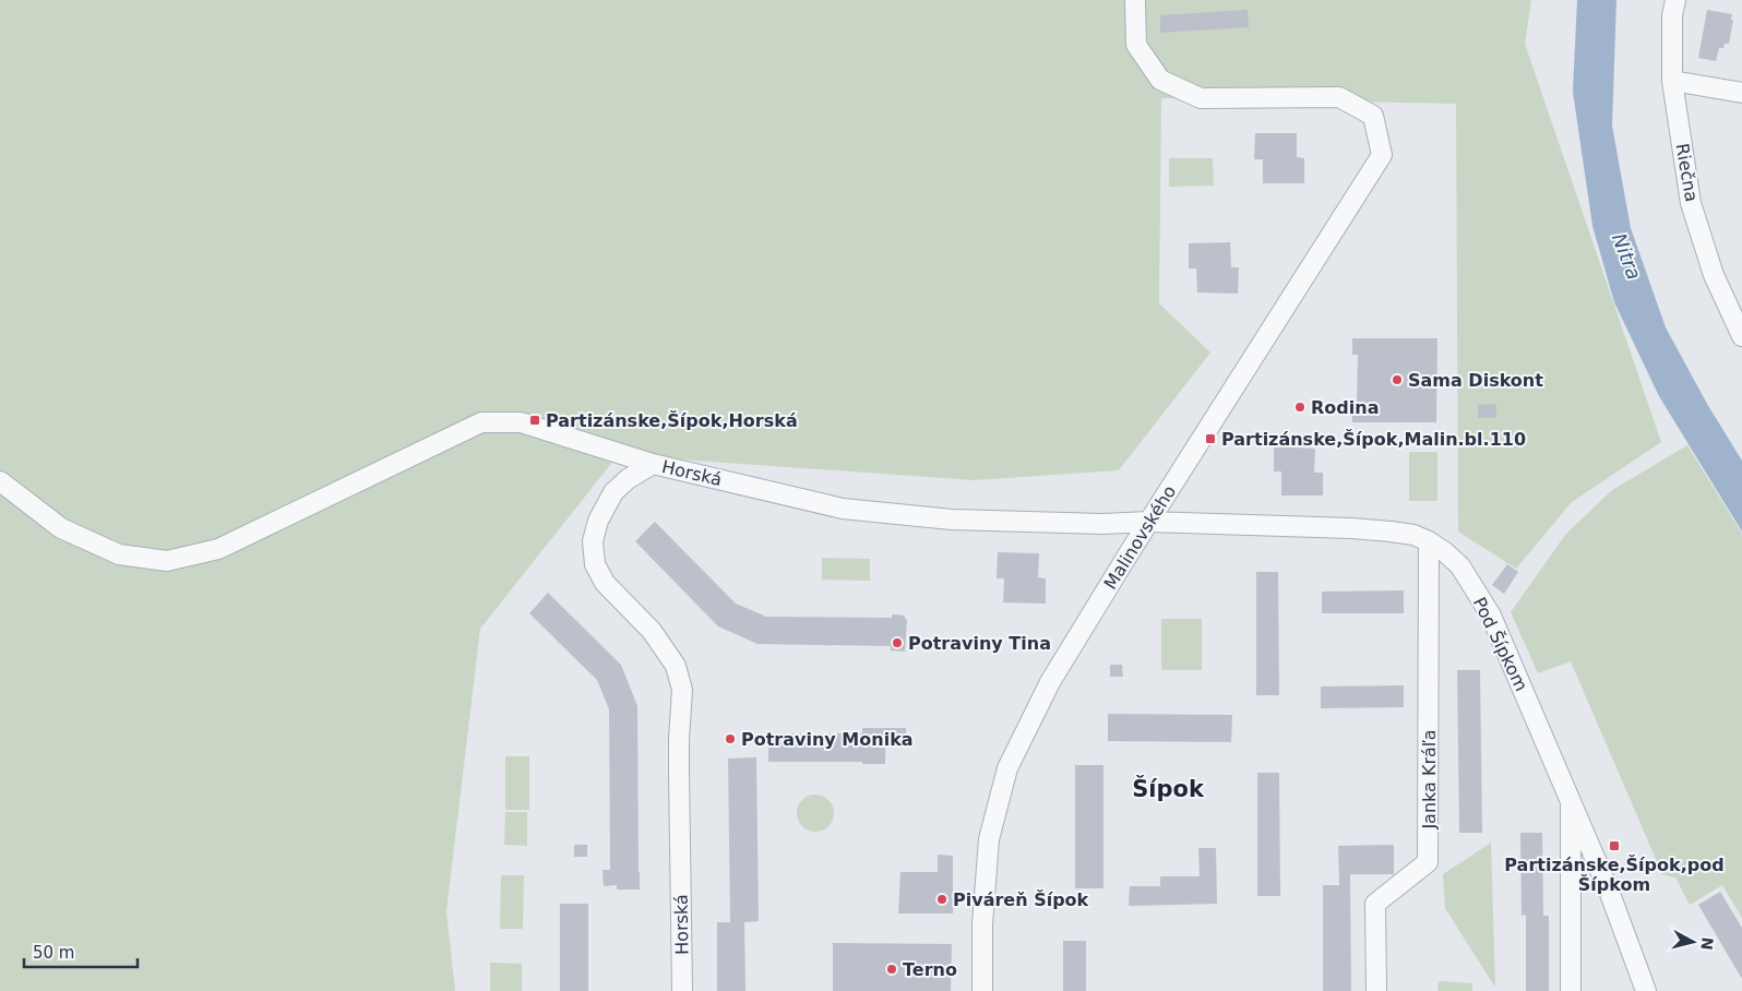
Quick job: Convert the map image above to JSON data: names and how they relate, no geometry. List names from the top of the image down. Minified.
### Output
{"streets":{"street":["Riečna","Horská","Malinovského","Pod Šípkom","Janka Kráľa"]},"crossings":[["Horská","Malinovského"],["Horská","Pod Šípkom"],["Malinovského","Pod Šípkom"],["Pod Šípkom","Janka Kráľa"]],"districts":["Šípok"],"water":["Nitra"],"places":{"other":["Sama Diskont","Rodina","Potraviny Tina","Potraviny Monika","Piváreň Šípok","Terno"],"transit":["Partizánske,Šípok,Horská","Partizánske,Šípok,Malin.bl.110","Partizánske,Šípok,pod Šípkom"]},"scale_bar":"50 m","north":"right"}
